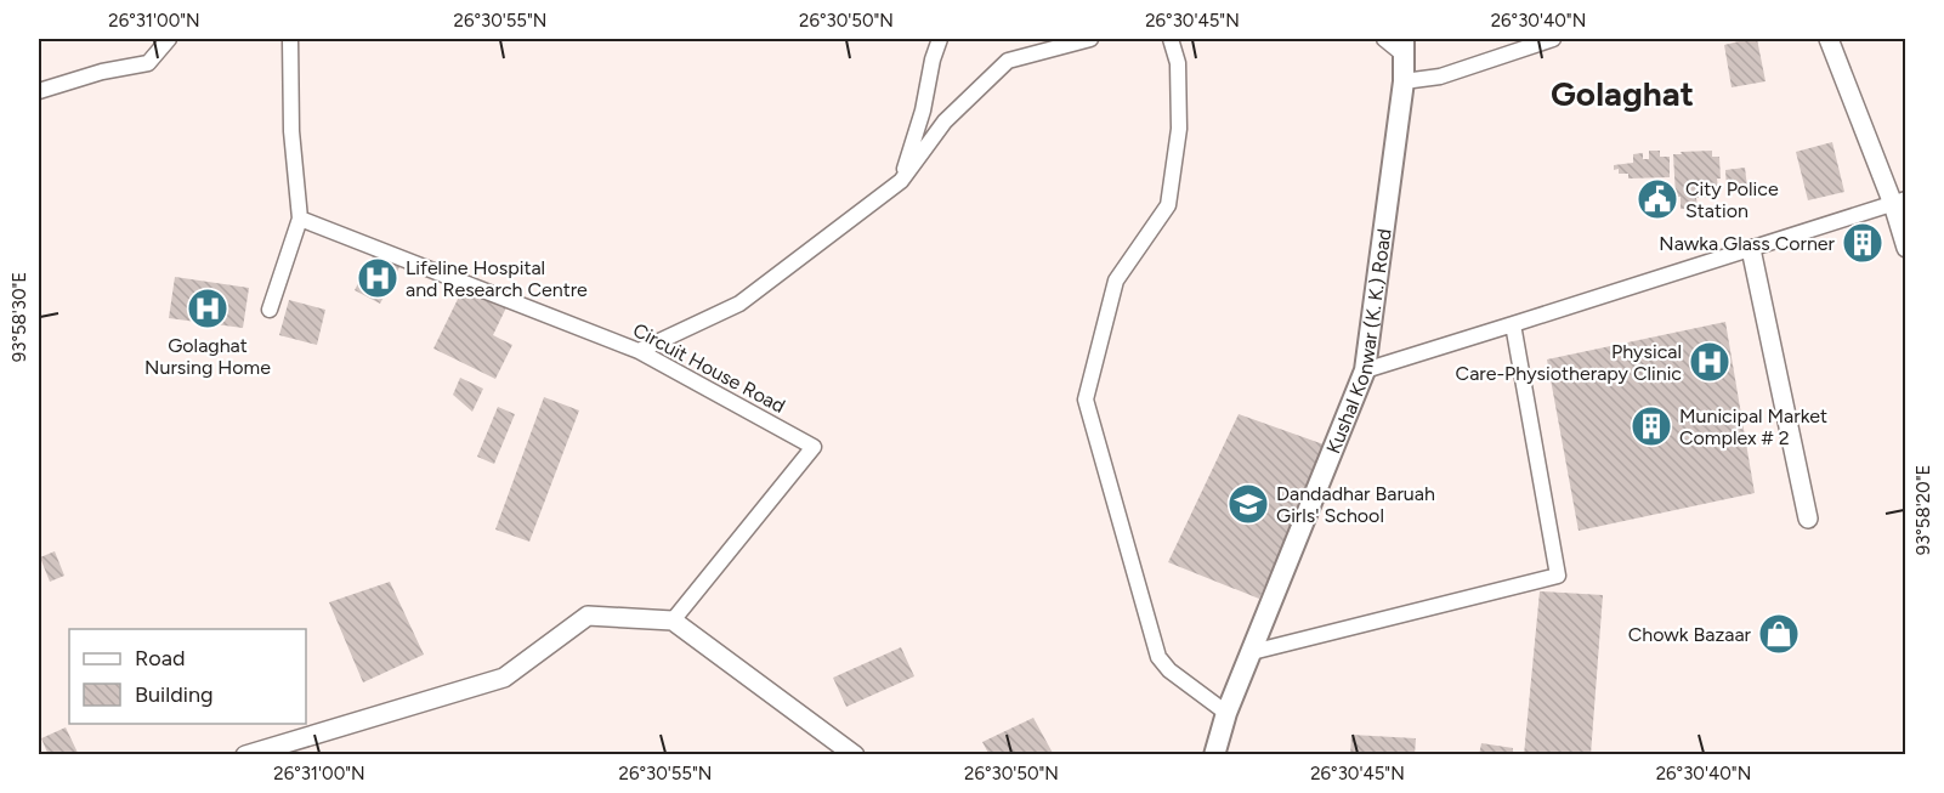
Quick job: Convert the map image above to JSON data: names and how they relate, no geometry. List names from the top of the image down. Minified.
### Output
{"streets":{"main road":["Kushal Konwar (K. K.) Road"],"street":["Circuit House Road"]},"districts":["Golaghat"],"places":{"public building":["City Police Station"],"building":["Nawka Glass Corner","Municipal Market Complex # 2"],"hospital":["Lifeline Hospital and Research Centre","Golaghat Nursing Home","Physical Care-Physiotherapy Clinic"],"school or university":["Dandadhar Baruah Girls' School"],"shop":["Chowk Bazaar"]},"legend":["Road","Building"],"coordinates":["26°31'00\"N","26°30'55\"N","26°30'50\"N","26°30'45\"N","26°30'40\"N","93°58'30\"E","93°58'20\"E"]}
